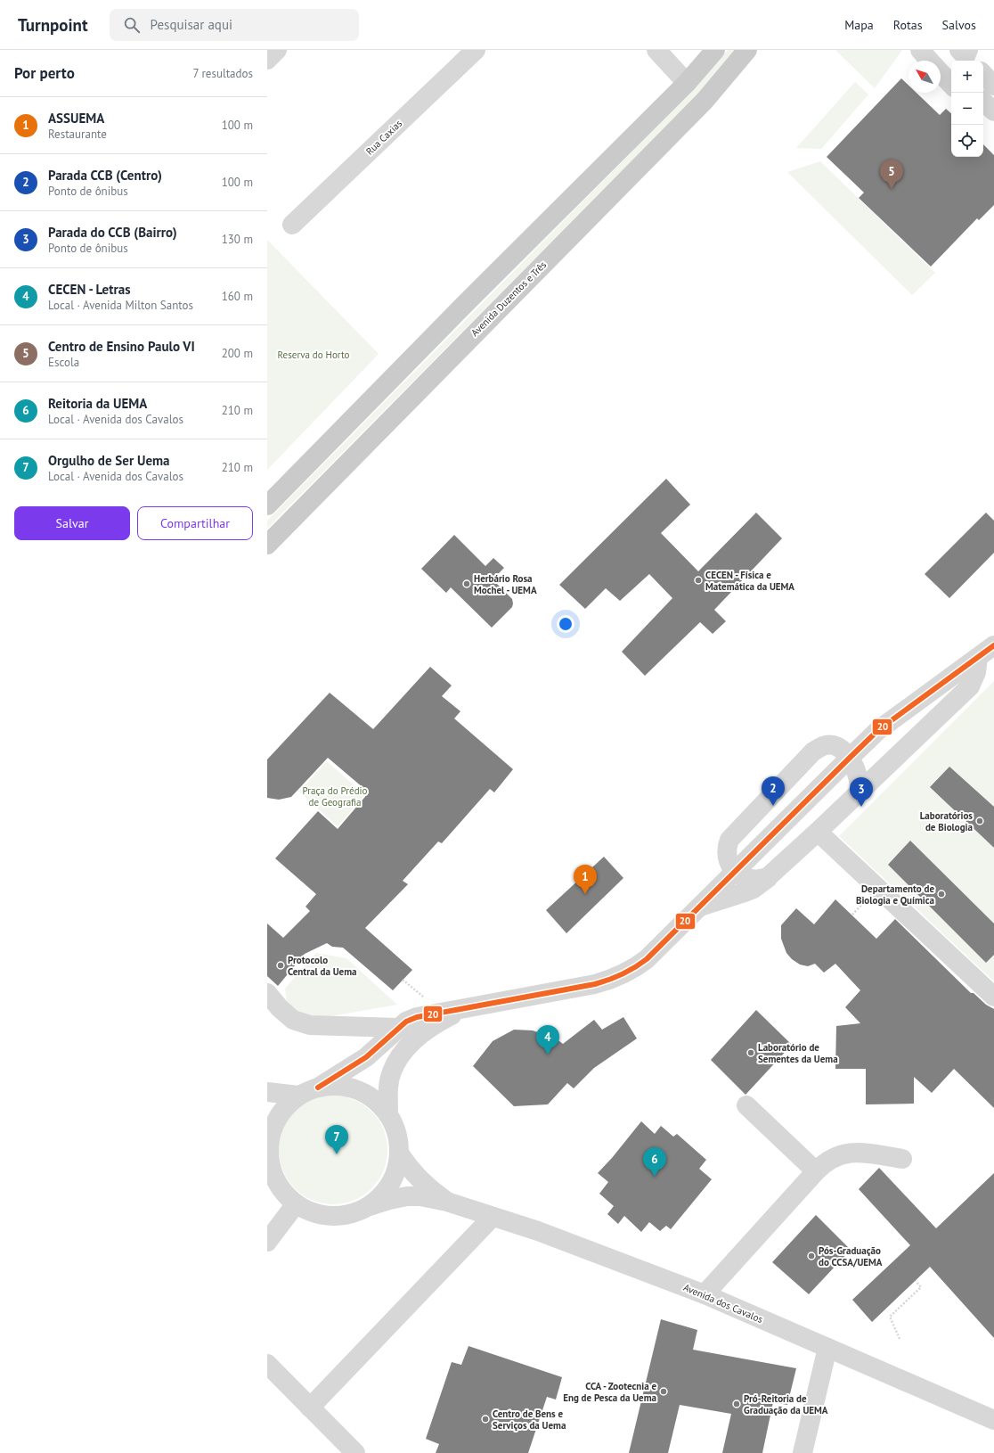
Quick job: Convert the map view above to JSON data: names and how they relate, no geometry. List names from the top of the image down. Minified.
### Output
{"streets":{"main road":["Avenida Duzentos e Três"],"street":["Rua Caxias","Avenida dos Cavalos"]},"parks":["Reserva do Horto","Praça do Prédio de Geografia"],"places":["CECEN - Física e Matemática da UEMA","Herbário Rosa Mochel - UEMA","Laboratórios de Biologia","Departamento de Biologia e Química","Protocolo Central da Uema","Laboratório de Sementes da Uema","Pós-Graduação do CCSA/UEMA","CCA - Zootecnia e Eng de Pesca da Uema","Pró-Reitoria de Graduação da UEMA","Centro de Bens e Serviços da Uema"],"lines":["transit line 20"],"north":"top left","page":{"header":"Turnpoint","search":"Pesquisar aqui","nav":["Mapa","Rotas","Salvos"],"heading":["Por perto","7 resultados"],"map_buttons":["+","−"],"list":[{"mark":"1","name":"ASSUEMA","note":"Restaurante","value":"100 m"},{"mark":"2","name":"Parada CCB (Centro)","note":"Ponto de ônibus","value":"100 m"},{"mark":"3","name":"Parada do CCB (Bairro)","note":"Ponto de ônibus","value":"130 m"},{"mark":"4","name":"CECEN - Letras","note":"Local · Avenida Milton Santos","value":"160 m"},{"mark":"5","name":"Centro de Ensino Paulo VI","note":"Escola","value":"200 m"},{"mark":"6","name":"Reitoria da UEMA","note":"Local · Avenida dos Cavalos","value":"210 m"},{"mark":"7","name":"Orgulho de Ser Uema","note":"Local · Avenida dos Cavalos","value":"210 m"}],"pins":["5","2","3","1","4","7","6"],"buttons":["Salvar","Compartilhar"]}}
